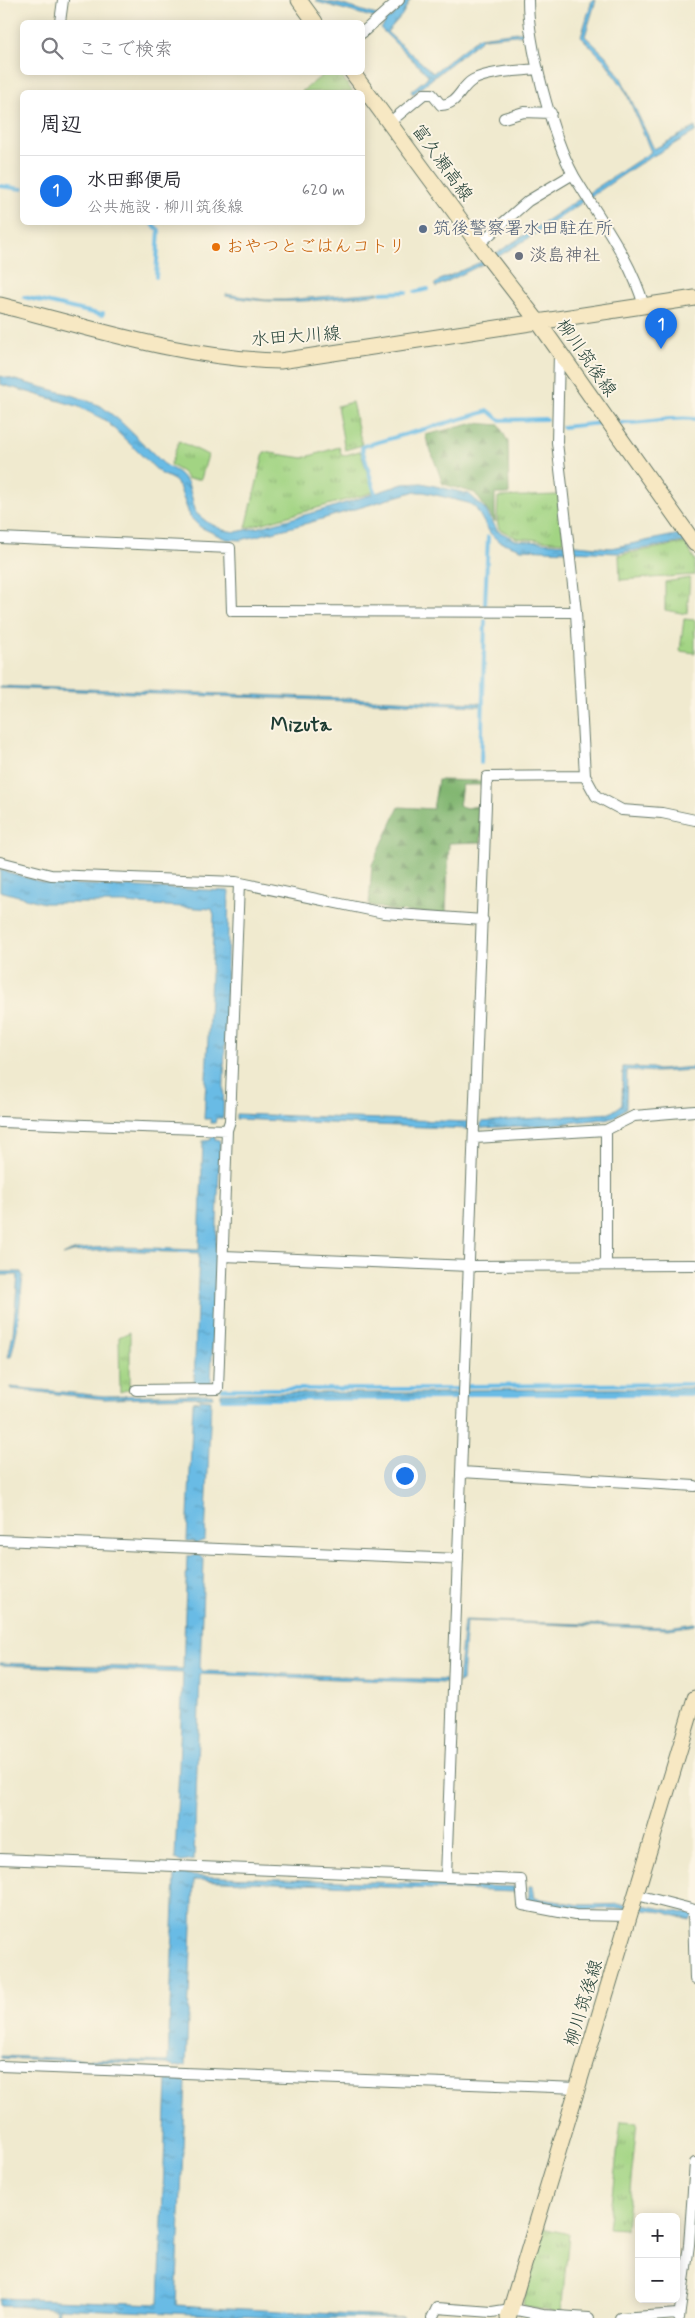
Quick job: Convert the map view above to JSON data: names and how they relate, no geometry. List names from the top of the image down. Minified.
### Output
{"streets":{"main road":["富久瀬高線","水田大川線","柳川筑後線"]},"crossings":[["富久瀬高線","水田大川線"],["富久瀬高線","柳川筑後線"],["水田大川線","柳川筑後線"]],"districts":["Mizuta"],"places":["筑後警察署水田駐在所","おやつとごはんコトリ","淡島神社"],"page":{"search":"ここで検索","heading":"周辺","list":[{"mark":"1","name":"水田郵便局","note":"公共施設 · 柳川筑後線","value":"620 m"}],"pins":"1","map_buttons":["+","−"]}}
